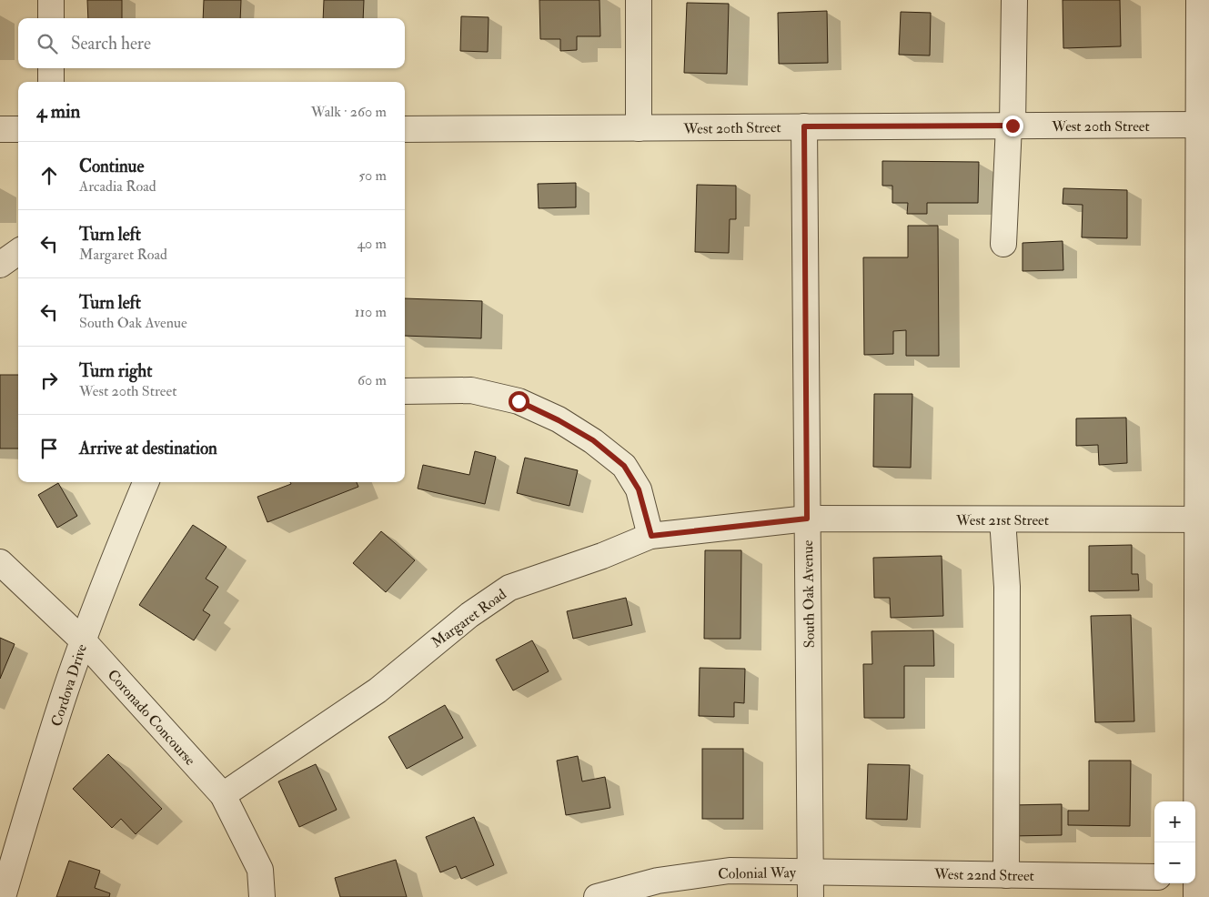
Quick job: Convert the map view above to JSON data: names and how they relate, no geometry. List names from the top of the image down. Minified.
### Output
{"streets":{"street":["West 20th Street","West 21st Street","South Oak Avenue","Margaret Road","Cordova Drive","Coronado Concourse","Colonial Way","West 22nd Street"]},"crossings":[["West 20th Street","South Oak Avenue"],["West 21st Street","South Oak Avenue"],["West 21st Street","Margaret Road"],["South Oak Avenue","Margaret Road"],["South Oak Avenue","Colonial Way"],["South Oak Avenue","West 22nd Street"],["Margaret Road","Coronado Concourse"],["Cordova Drive","Coronado Concourse"],["Colonial Way","West 22nd Street"]],"page":{"search":"Search here","heading":["4 min","Walk · 260 m"],"list":[["Continue","Arcadia Road","50 m"],["Turn left","Margaret Road","40 m"],["Turn left","South Oak Avenue","110 m"],["Turn right","West 20th Street","60 m"],"Arrive at destination"],"map_buttons":["+","−"]}}
